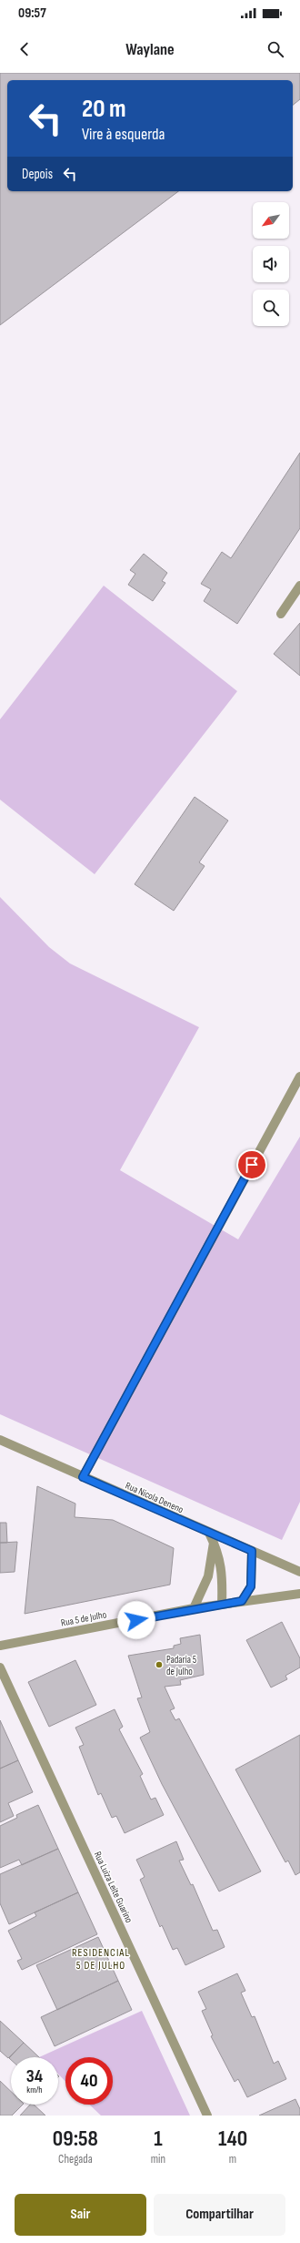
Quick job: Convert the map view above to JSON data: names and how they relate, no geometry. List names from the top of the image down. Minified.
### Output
{"streets":{"street":["Rua Nicola Deneno","Rua 5 de Julho","Rua Luiza Leite Guarino"]},"districts":["RESIDENCIAL 5 DE JULHO"],"places":["Padaria 5 de Julho"],"north":"bottom left","page":{"status":"09:57","header":"Waylane","turn":["20 m","Vire à esquerda"],"then":"Depois","speed":"34 km/h","limit":"40","eta":["09:58","Chegada","1","min","140","m"],"buttons":["Sair","Compartilhar"]}}
